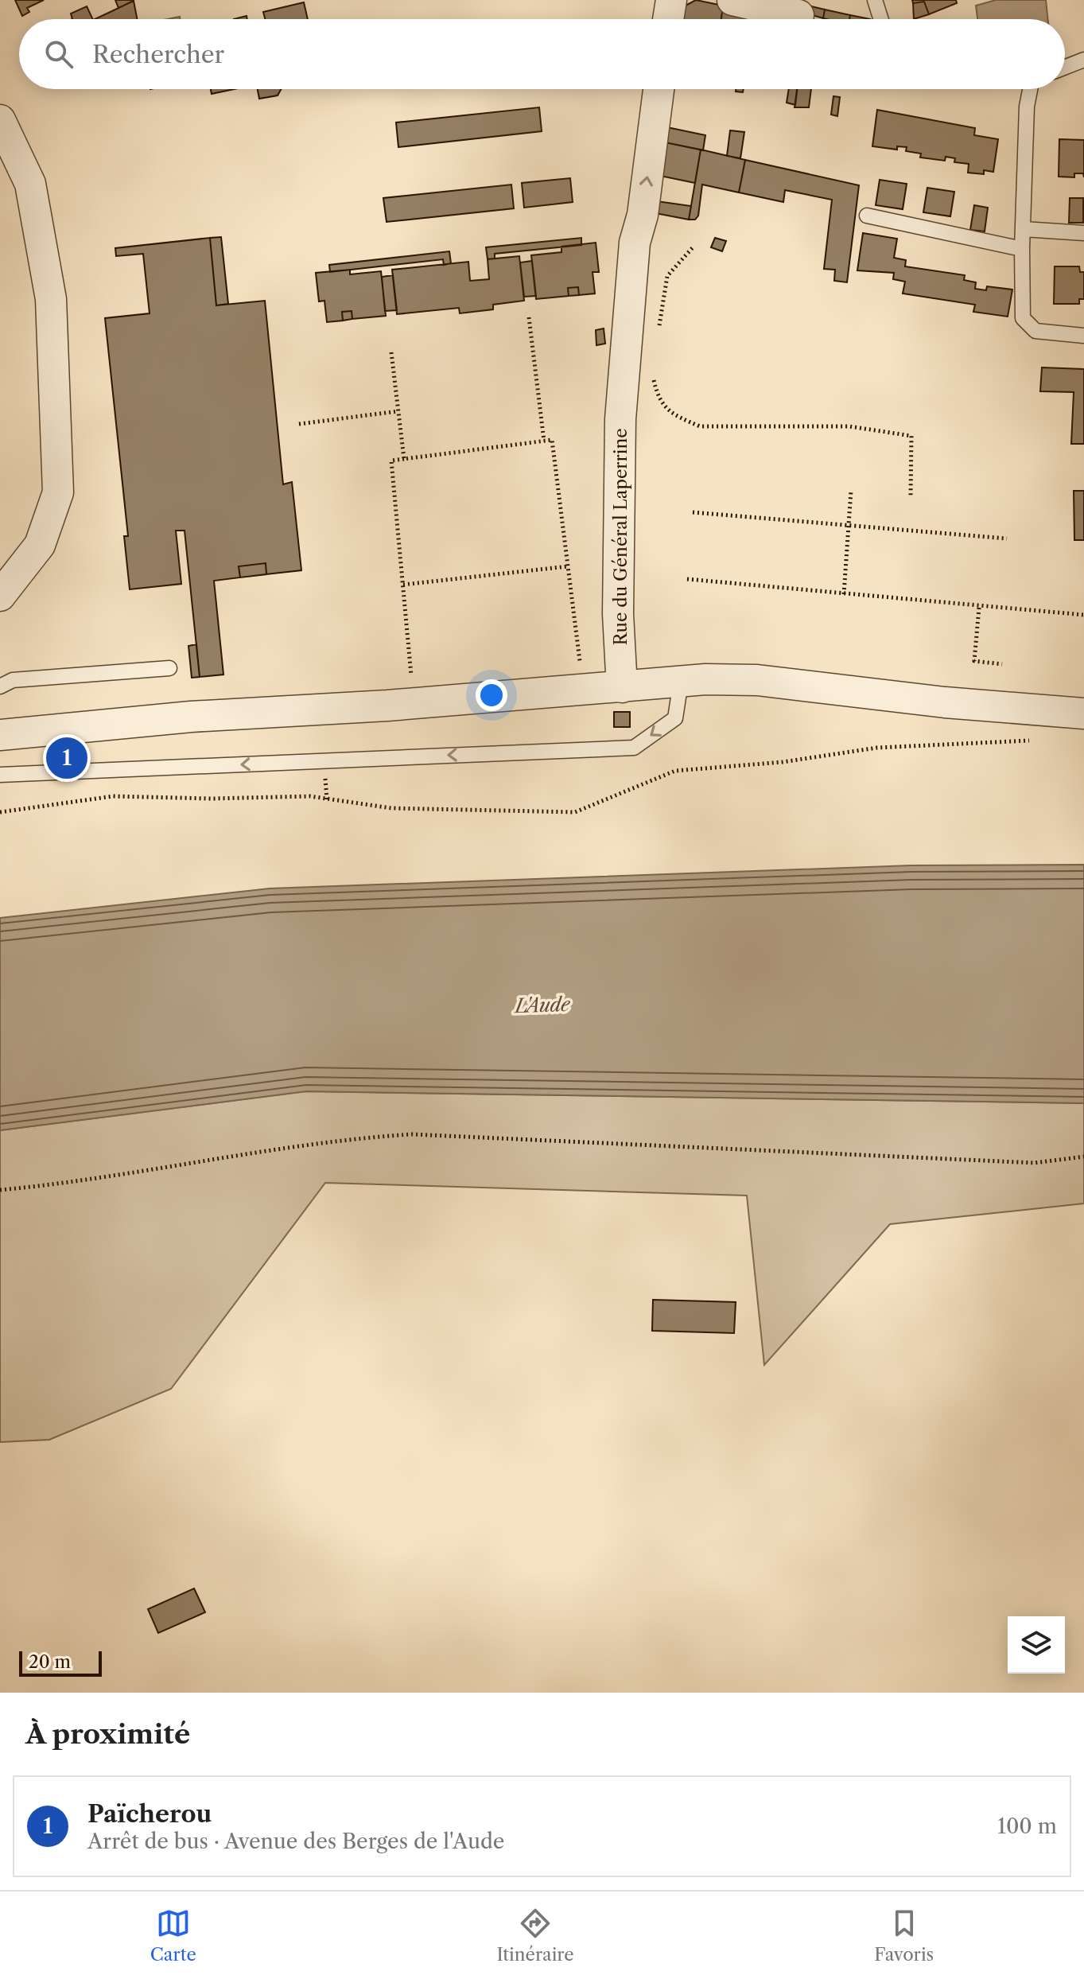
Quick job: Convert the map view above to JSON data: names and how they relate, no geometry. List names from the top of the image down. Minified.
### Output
{"streets":{"street":["Rue du Général Laperrine"]},"one_way":["Rue du Général Laperrine"],"water":["L'Aude"],"scale_bar":"20 m","page":{"search":"Rechercher","pins":"1","scale":"20 m","heading":"À proximité","list":[{"mark":"1","name":"Païcherou","note":"Arrêt de bus · Avenue des Berges de l'Aude","value":"100 m"}],"nav":["Carte","Itinéraire","Favoris"]}}
